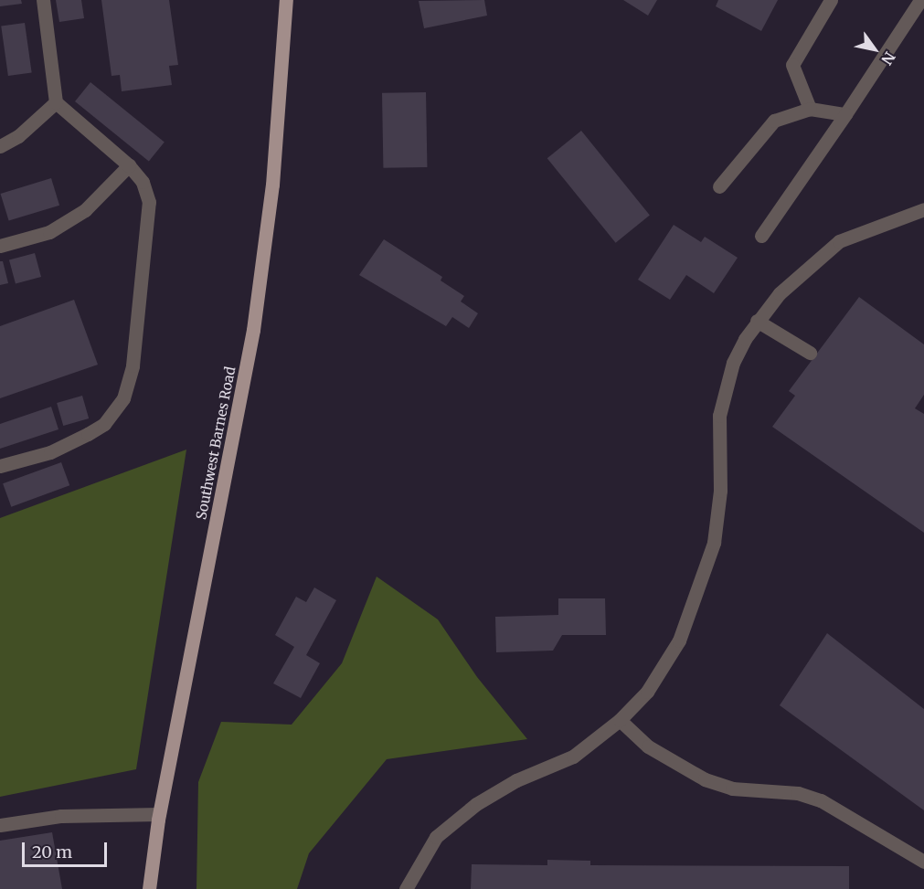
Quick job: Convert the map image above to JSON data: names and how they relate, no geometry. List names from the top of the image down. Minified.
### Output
{"streets":{"main road":["Southwest Barnes Road"]},"scale_bar":"20 m","north":"bottom right"}
